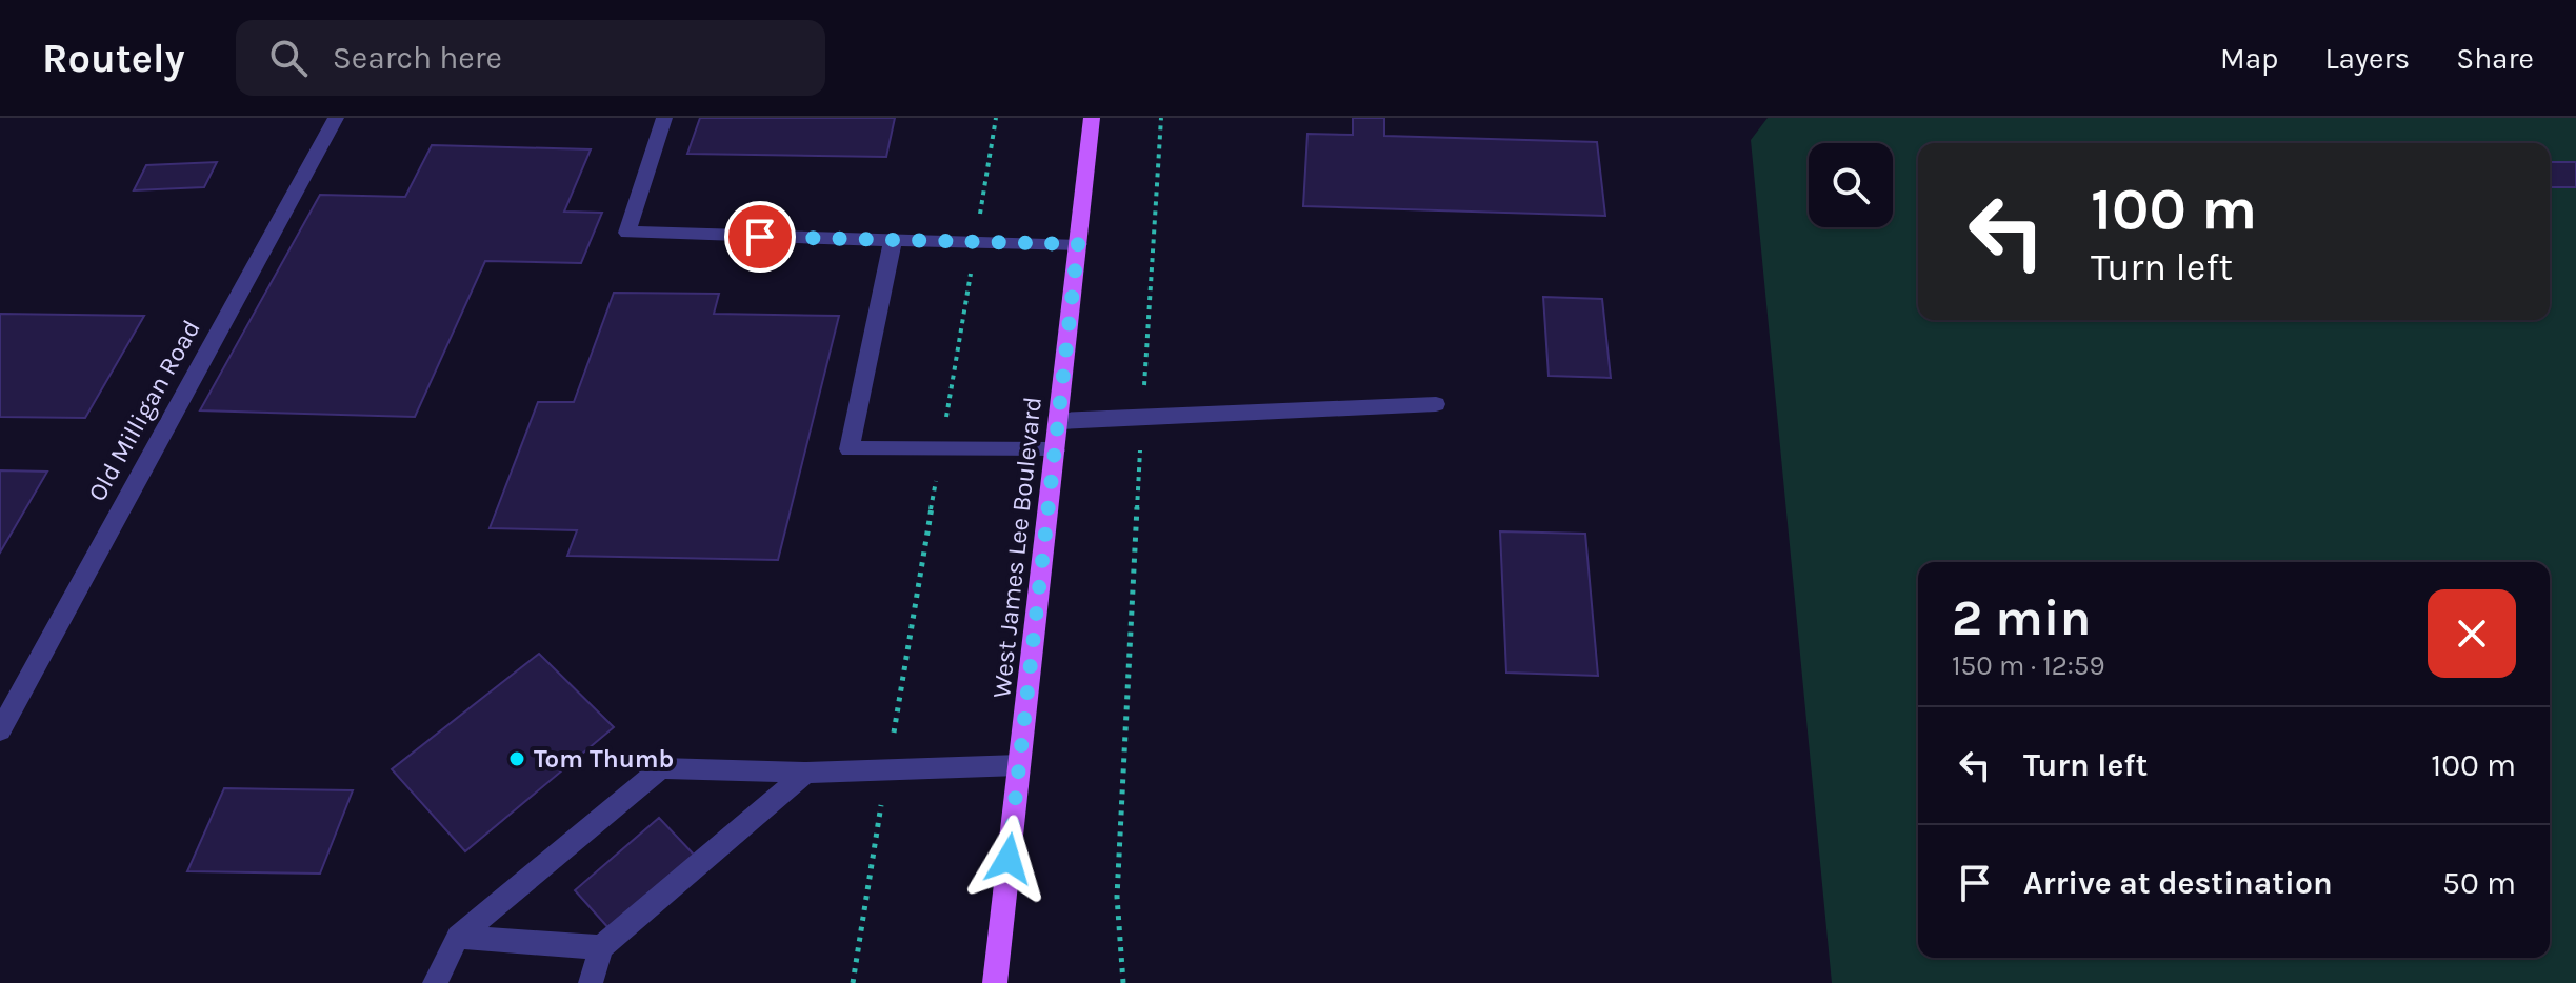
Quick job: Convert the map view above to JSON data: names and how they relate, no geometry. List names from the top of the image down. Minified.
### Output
{"streets":{"main road":["West James Lee Boulevard"],"street":["Old Milligan Road"]},"places":["Tom Thumb"],"page":{"header":"Routely","search":"Search here","nav":["Map","Layers","Share"],"turn":["100 m","Turn left"],"heading":["2 min","150 m · 12:59"],"list":[{"name":"Turn left","value":"100 m"},{"name":"Arrive at destination","value":"50 m"}]}}
